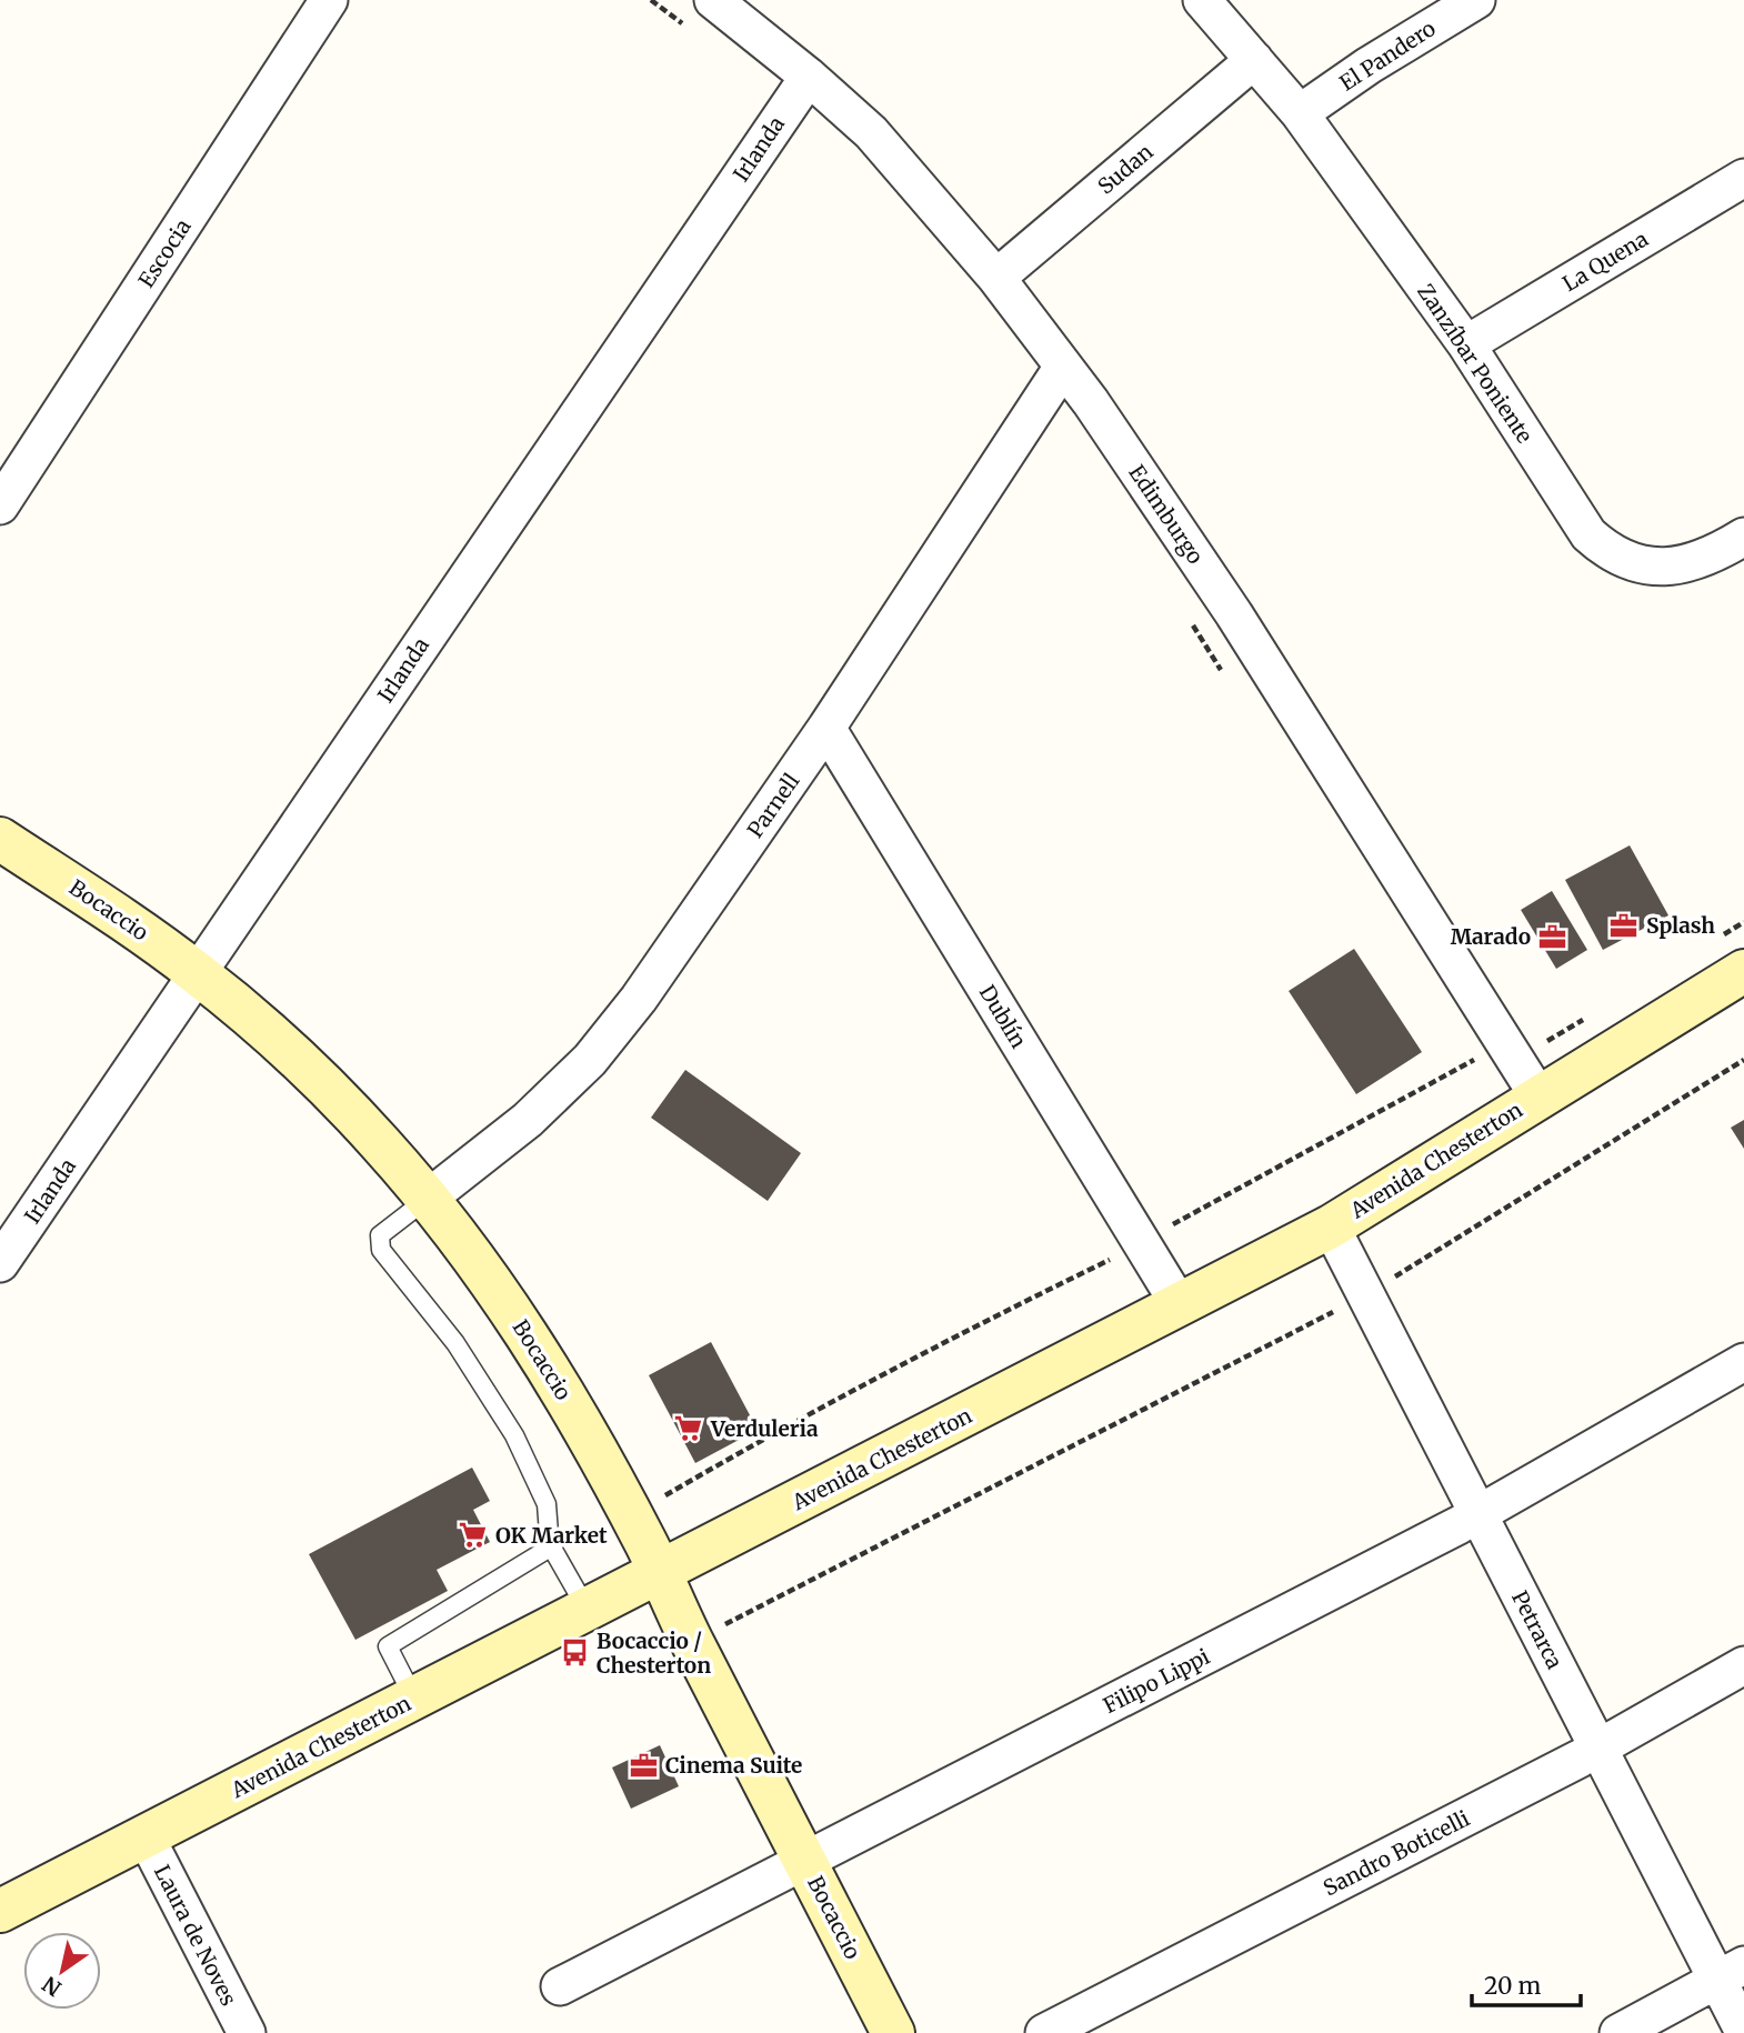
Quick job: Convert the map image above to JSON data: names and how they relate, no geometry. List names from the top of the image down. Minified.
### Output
{"streets":{"main road":["Bocaccio","Avenida Chesterton"],"street":["El Pandero","Irlanda","Sudan","Escocia","La Quena","Zanzíbar Poniente","Edimburgo","Parnell","Dublín","Petrarca","Filipo Lippi","Sandro Boticelli","Laura de Noves"]},"crossings":[["El Pandero","Zanzíbar Poniente"],["Irlanda","Edimburgo"],["Irlanda","Bocaccio"],["Sudan","Zanzíbar Poniente"],["Sudan","Edimburgo"],["La Quena","Zanzíbar Poniente"],["Edimburgo","Parnell"],["Edimburgo","Avenida Chesterton"],["Parnell","Bocaccio"],["Parnell","Dublín"],["Bocaccio","Avenida Chesterton"],["Bocaccio","Filipo Lippi"],["Dublín","Avenida Chesterton"],["Avenida Chesterton","Petrarca"],["Avenida Chesterton","Laura de Noves"],["Petrarca","Filipo Lippi"],["Petrarca","Sandro Boticelli"]],"places":{"office":["Splash","Marado","Cinema Suite"],"supermarket":["Verduleria","OK Market"],"bus stop":["Bocaccio / Chesterton"]},"scale_bar":"20 m","north":"bottom left"}
